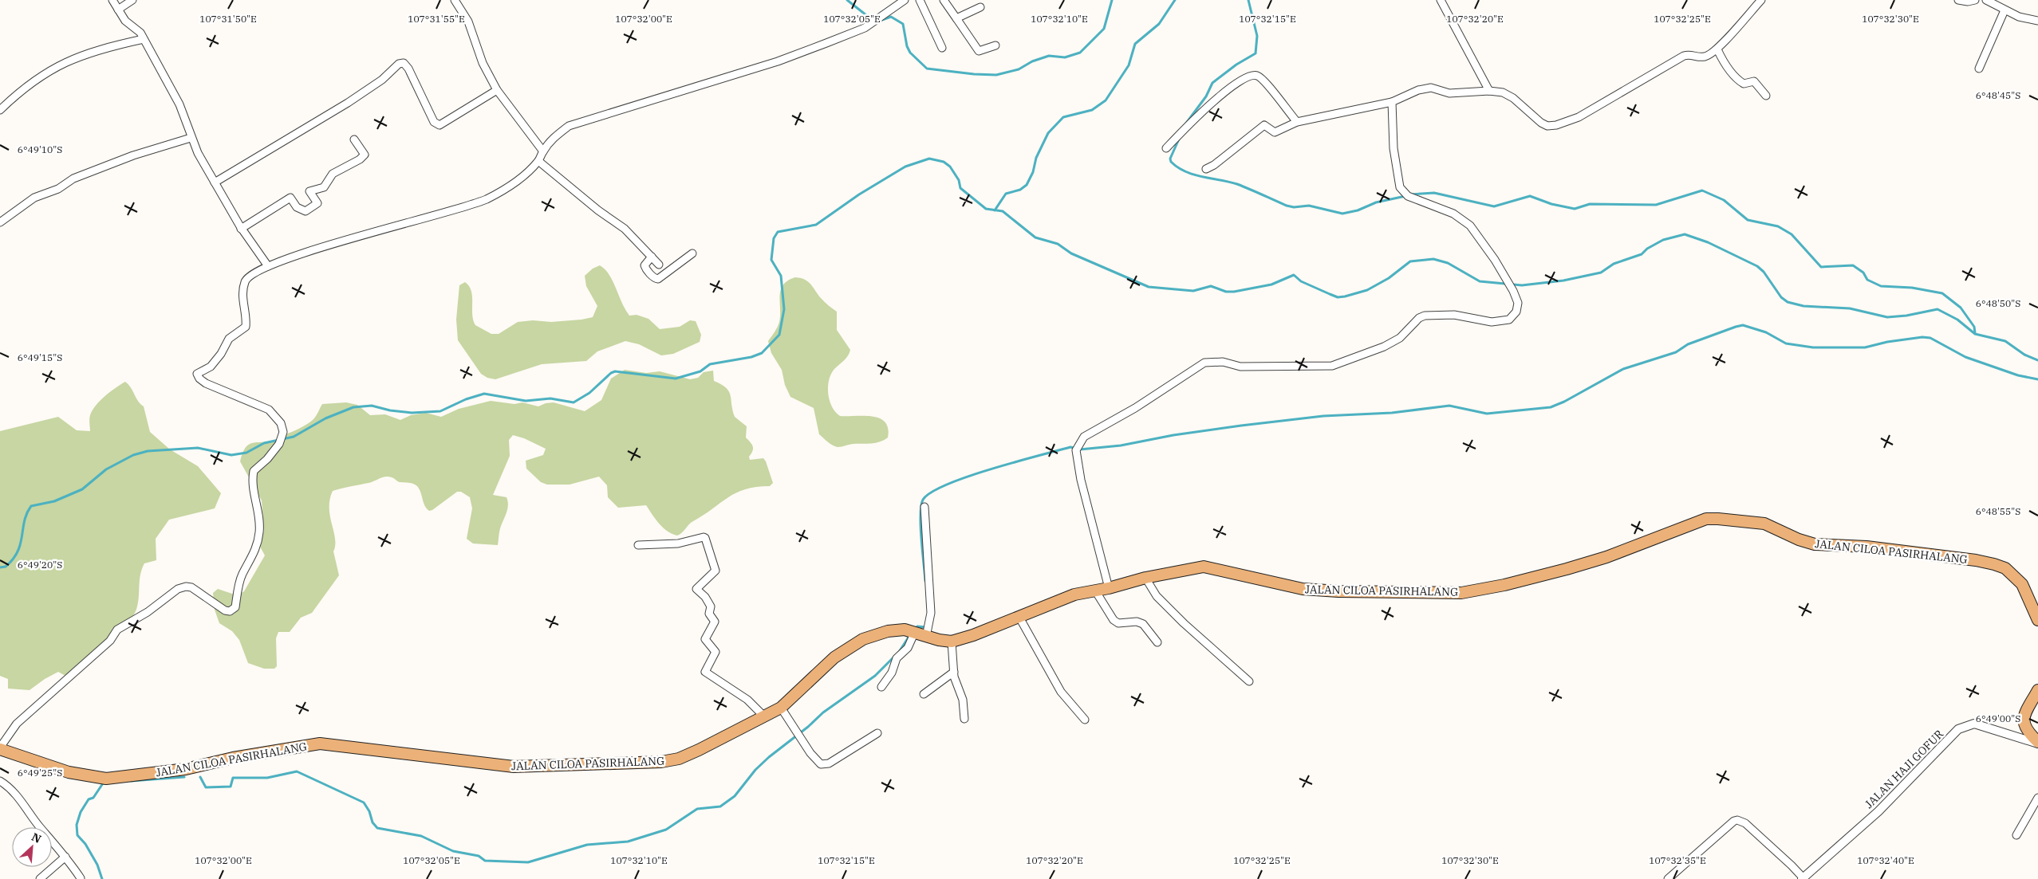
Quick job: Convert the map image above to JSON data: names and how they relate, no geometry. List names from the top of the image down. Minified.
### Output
{"streets":{"main road":["JALAN CILOA PASIRHALANG"],"street":["JALAN HAJI GOFUR"]},"north":"top right","coordinates":["107°31'50\"E","107°31'55\"E","107°32'00\"E","107°32'05\"E","107°32'10\"E","107°32'15\"E","107°32'20\"E","107°32'25\"E","107°32'30\"E","6°48'45\"S","6°49'10\"S","6°48'50\"S","6°49'15\"S","6°48'55\"S","6°49'20\"S","6°49'00\"S","6°49'25\"S","107°32'35\"E","107°32'40\"E"]}
